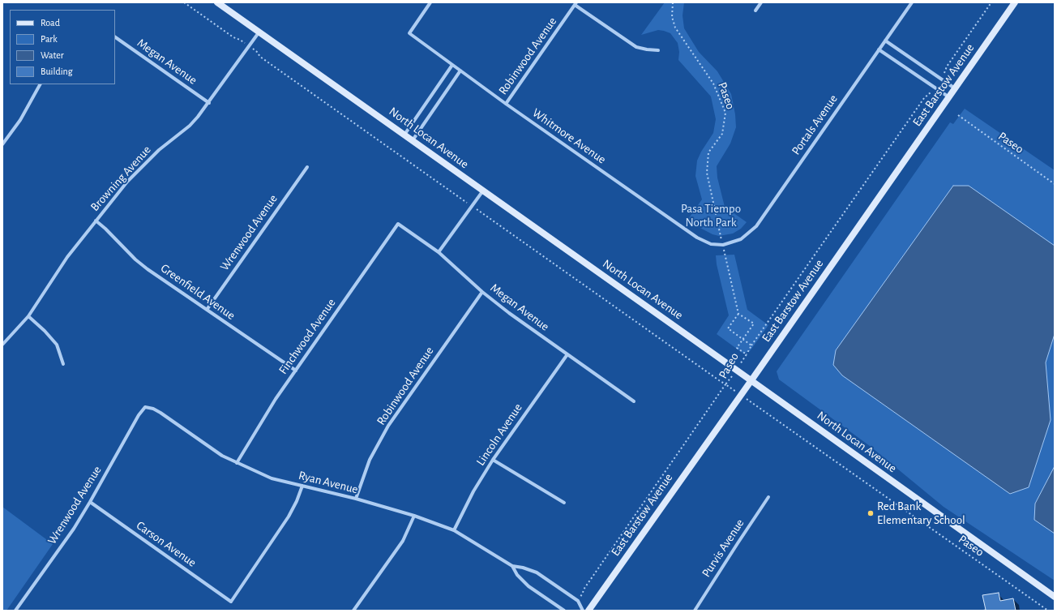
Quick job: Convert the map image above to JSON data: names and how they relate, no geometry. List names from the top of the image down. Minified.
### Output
{"streets":{"street":["Robinwood Avenue","Megan Avenue","East Barstow Avenue","Portals Avenue","Whitmore Avenue","North Locan Avenue","Browning Avenue","Wrenwood Avenue","Greenfield Avenue","Finchwood Avenue","Lincoln Avenue","Ryan Avenue","Carson Avenue","Purvis Avenue"],"path":["Paseo"]},"crossings":[["Robinwood Avenue","Megan Avenue"],["Robinwood Avenue","Whitmore Avenue"],["Robinwood Avenue","Ryan Avenue"],["Megan Avenue","Browning Avenue"],["Megan Avenue","Finchwood Avenue"],["Megan Avenue","Lincoln Avenue"],["East Barstow Avenue","Paseo"],["East Barstow Avenue","North Locan Avenue"],["Paseo","Portals Avenue"],["Paseo","Whitmore Avenue"],["Paseo","North Locan Avenue"],["Portals Avenue","Whitmore Avenue"],["North Locan Avenue","Browning Avenue"],["Browning Avenue","Greenfield Avenue"],["Wrenwood Avenue","Greenfield Avenue"],["Wrenwood Avenue","Ryan Avenue"],["Wrenwood Avenue","Carson Avenue"],["Greenfield Avenue","Finchwood Avenue"],["Finchwood Avenue","Ryan Avenue"],["Lincoln Avenue","Ryan Avenue"],["Ryan Avenue","Carson Avenue"]],"parks":["Pasa Tiempo North Park"],"places":["Red Bank Elementary School"],"legend":["Road","Park","Water","Building"]}
